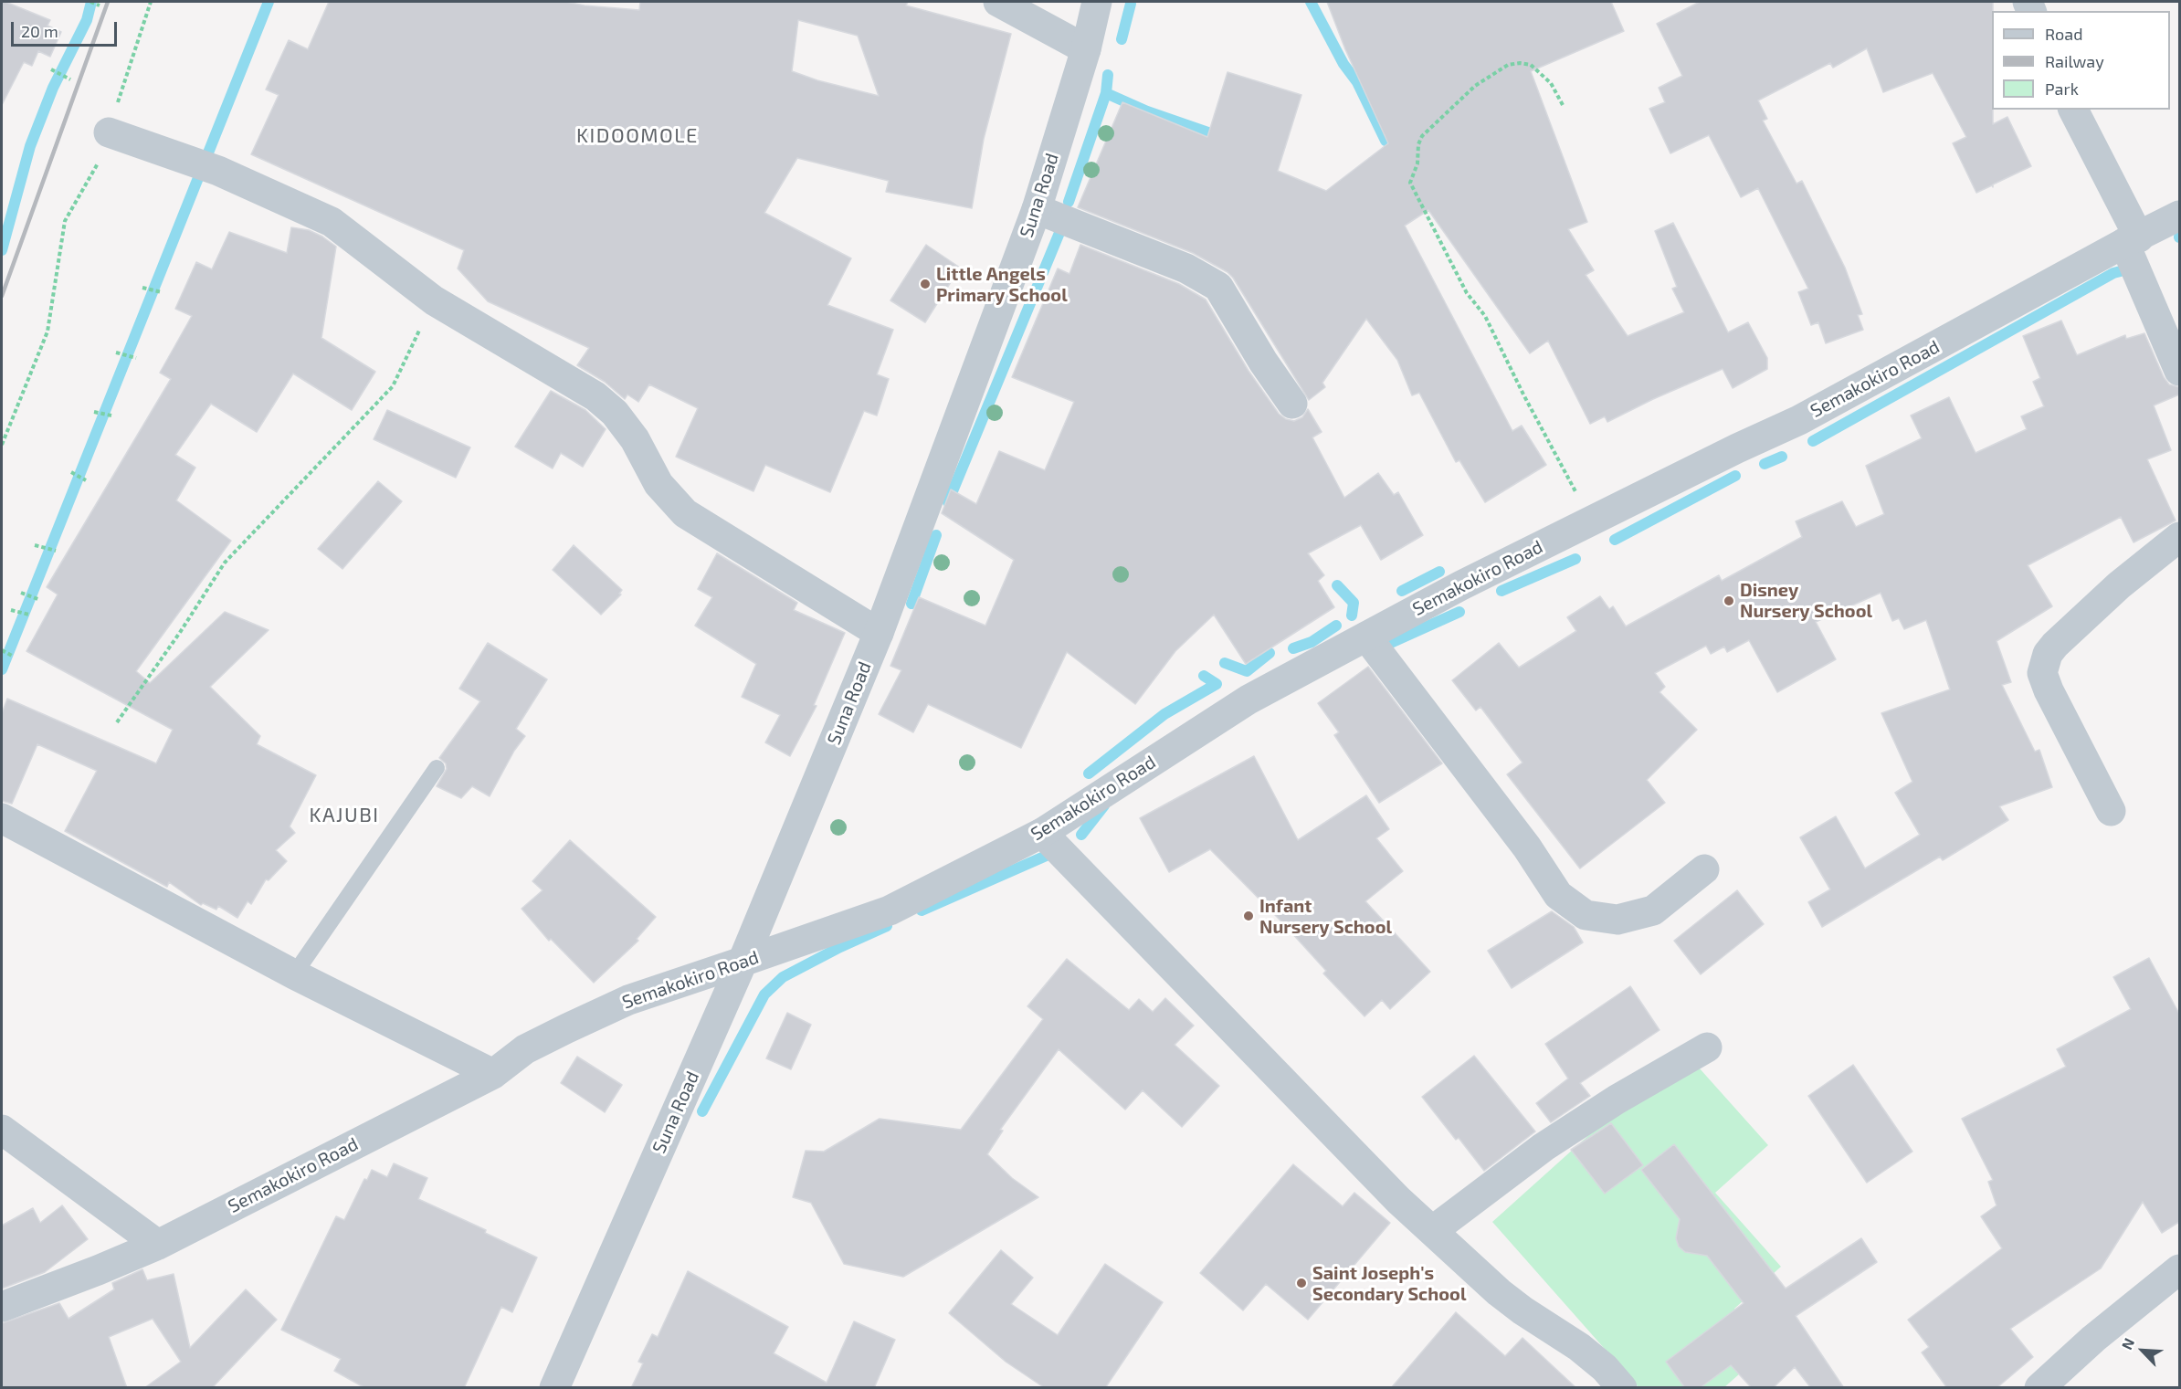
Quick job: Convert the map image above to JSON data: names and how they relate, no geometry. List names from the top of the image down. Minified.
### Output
{"streets":{"street":["Suna Road","Semakokiro Road"]},"crossings":[["Suna Road","Semakokiro Road"]],"districts":["KIDOOMOLE","KAJUBI"],"places":["Little Angels Primary School","Disney Nursery School","Infant Nursery School","Saint Joseph's Secondary School"],"legend":["Road","Railway","Park"],"scale_bar":"20 m","north":"top left"}
